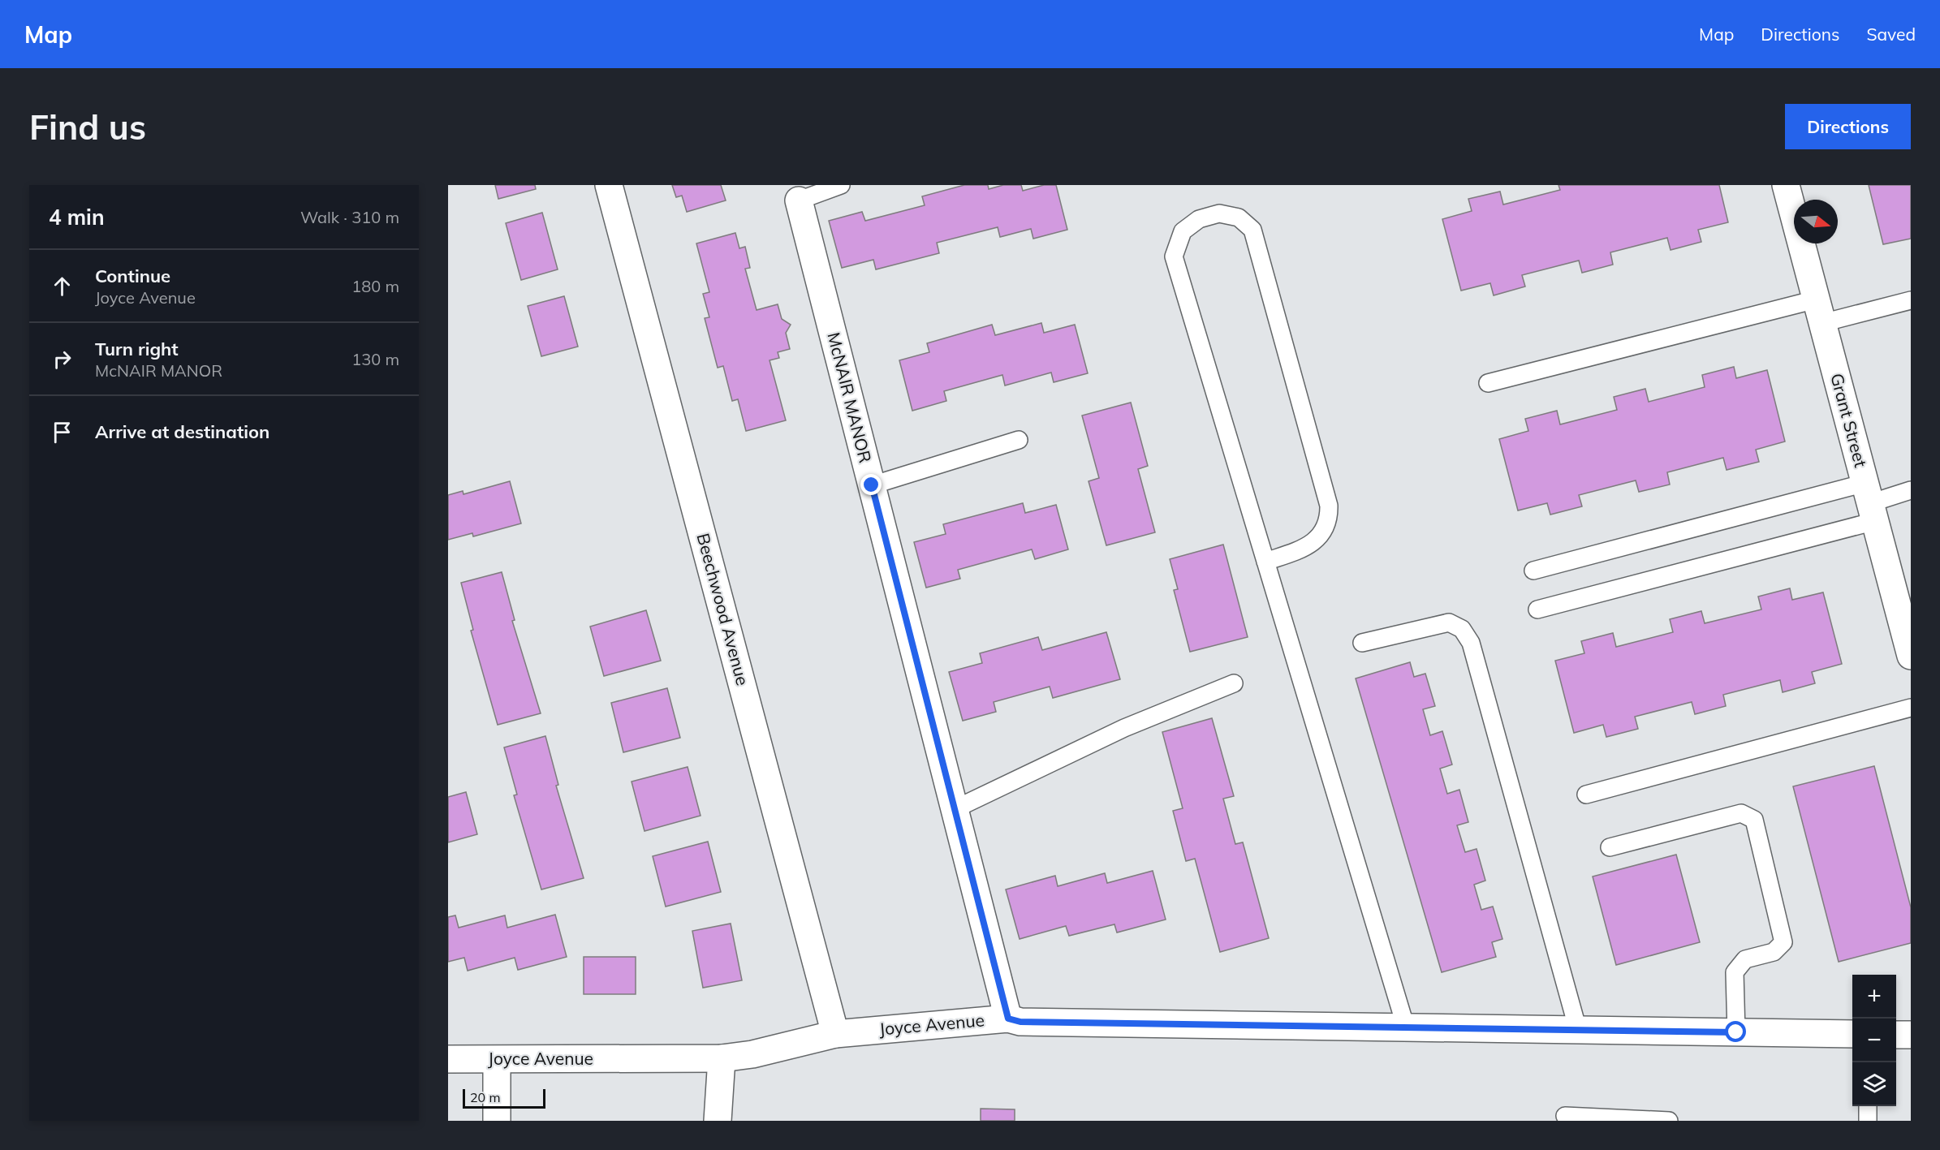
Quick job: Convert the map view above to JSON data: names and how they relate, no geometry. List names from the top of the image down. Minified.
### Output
{"streets":{"street":["McNAIR MANOR","Grant Street","Beechwood Avenue","Joyce Avenue"]},"crossings":[["McNAIR MANOR","Joyce Avenue"],["Beechwood Avenue","Joyce Avenue"]],"scale_bar":"20 m","north":"right","page":{"header":"Map","nav":["Map","Directions","Saved"],"buttons":"Directions","title":"Find us","heading":["4 min","Walk · 310 m"],"list":[["Continue","Joyce Avenue","180 m"],["Turn right","McNAIR MANOR","130 m"],"Arrive at destination"],"map_buttons":["+","−"],"scale":"20 m"}}
